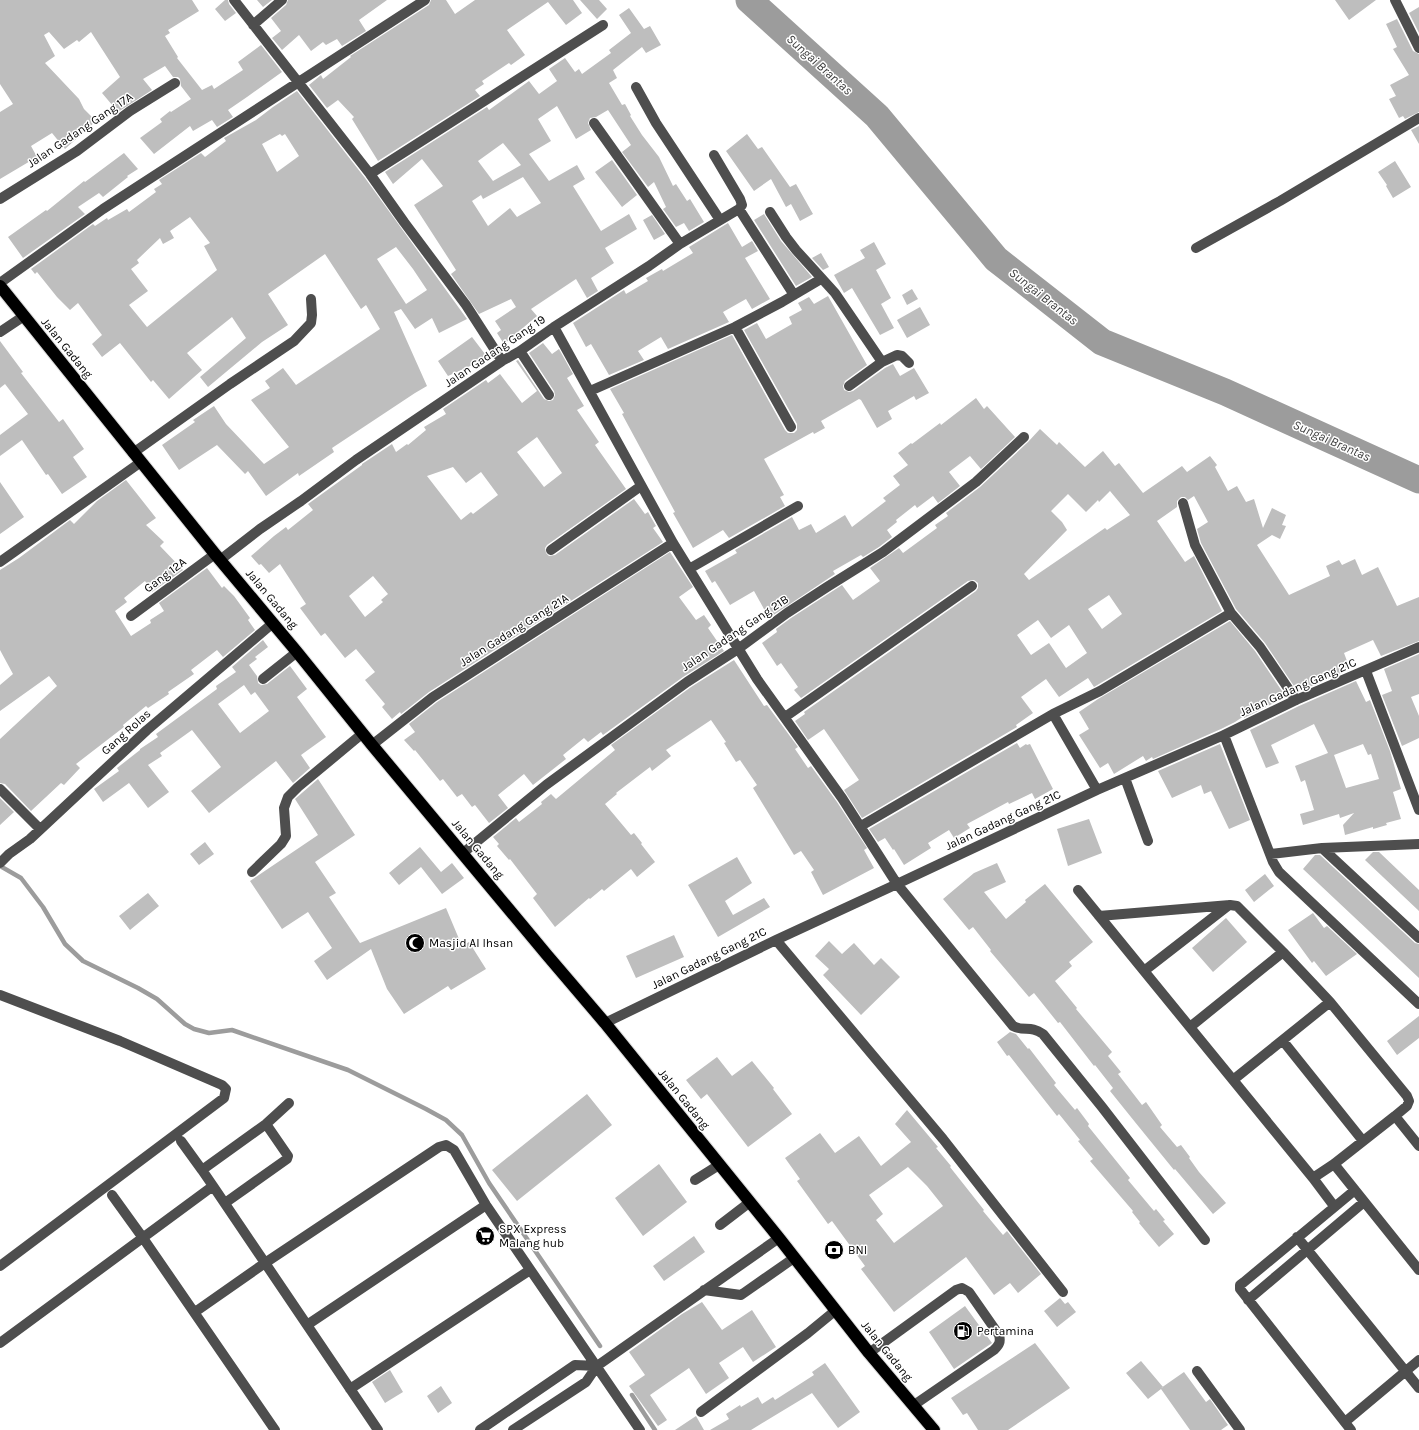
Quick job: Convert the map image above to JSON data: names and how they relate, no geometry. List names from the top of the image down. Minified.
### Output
{"streets":{"highway":["Jalan Gadang"],"street":["Jalan Gadang Gang 17A","Jalan Gadang Gang 19","Gang 12A","Jalan Gadang Gang 21A","Jalan Gadang Gang 21B","Jalan Gadang Gang 21C","Gang Rolas"]},"crossings":[["Jalan Gadang","Jalan Gadang Gang 19"],["Jalan Gadang","Gang 12A"],["Jalan Gadang","Jalan Gadang Gang 21A"],["Jalan Gadang","Jalan Gadang Gang 21B"],["Jalan Gadang","Jalan Gadang Gang 21C"],["Jalan Gadang","Gang Rolas"],["Jalan Gadang Gang 19","Gang 12A"]],"water":["Sungai Brantas"],"places":{"mosque":["Masjid Al Ihsan"],"supermarket":["SPX Express Malang hub"],"bank":["BNI"],"fuel station":["Pertamina"]}}
